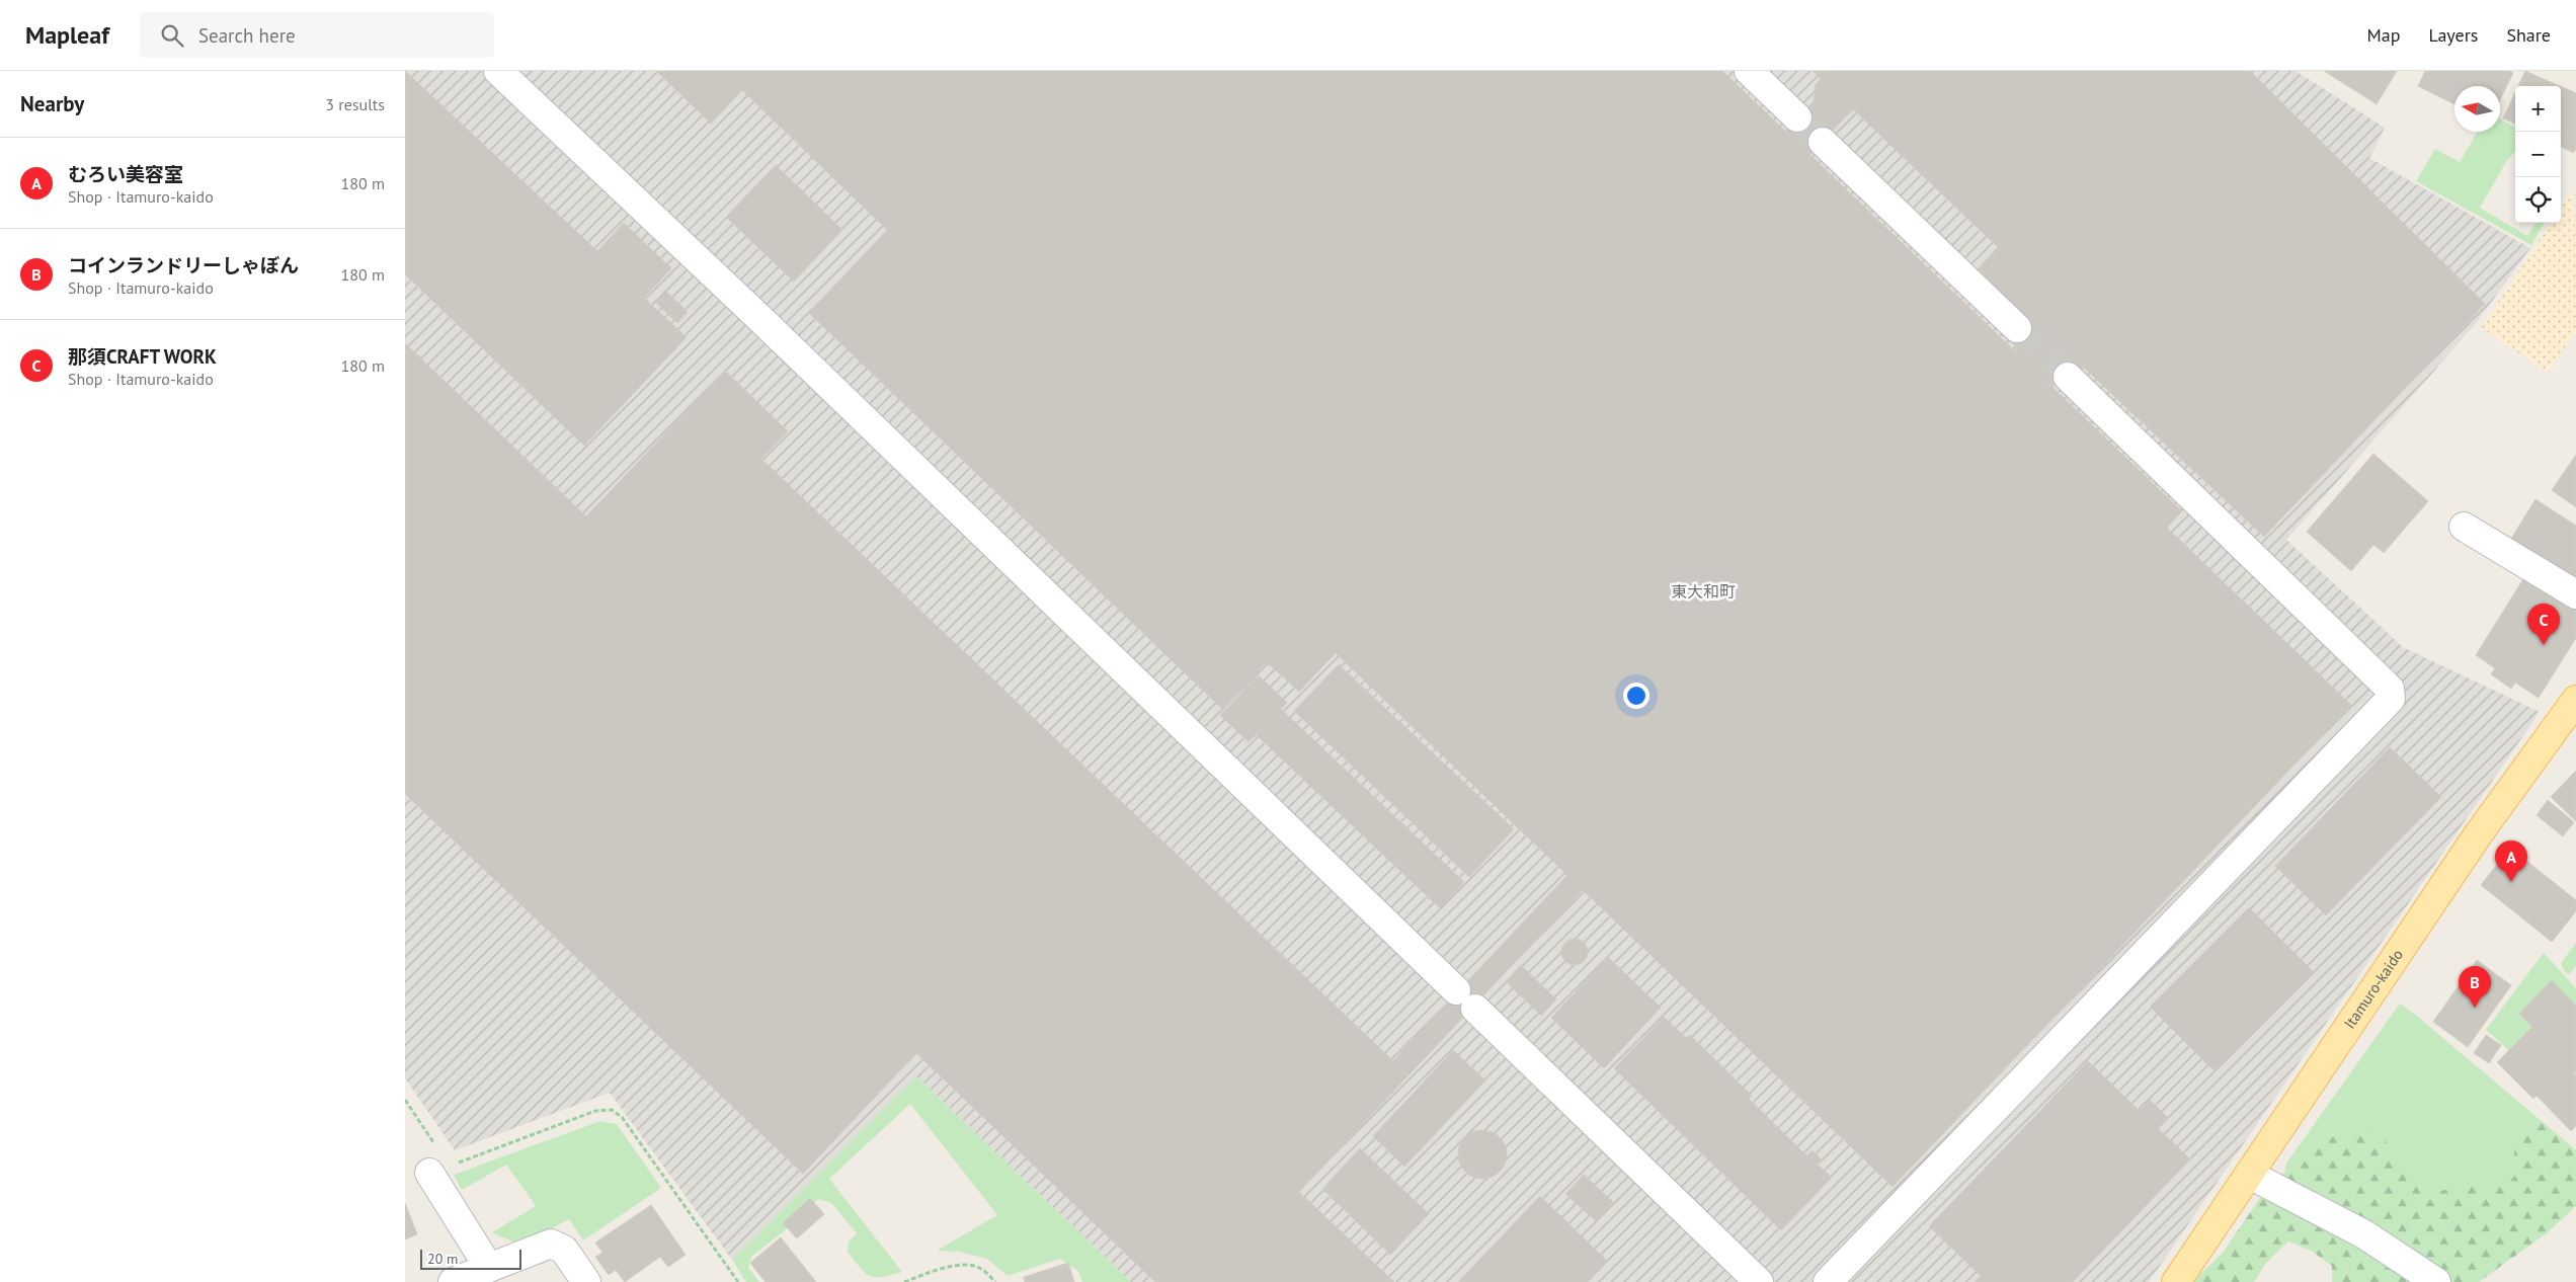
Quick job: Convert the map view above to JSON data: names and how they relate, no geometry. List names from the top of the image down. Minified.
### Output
{"streets":{"main road":["Itamuro-kaido"]},"districts":["東大和町"],"scale_bar":"20 m","north":"left","page":{"header":"Mapleaf","search":"Search here","nav":["Map","Layers","Share"],"heading":["Nearby","3 results"],"map_buttons":["+","−"],"list":[{"mark":"A","name":"むろい美容室","note":"Shop · Itamuro-kaido","value":"180 m"},{"mark":"B","name":"コインランドリーしゃぼん","note":"Shop · Itamuro-kaido","value":"180 m"},{"mark":"C","name":"那須CRAFT WORK","note":"Shop · Itamuro-kaido","value":"180 m"}],"pins":["C","A","B"],"scale":"20 m"}}
